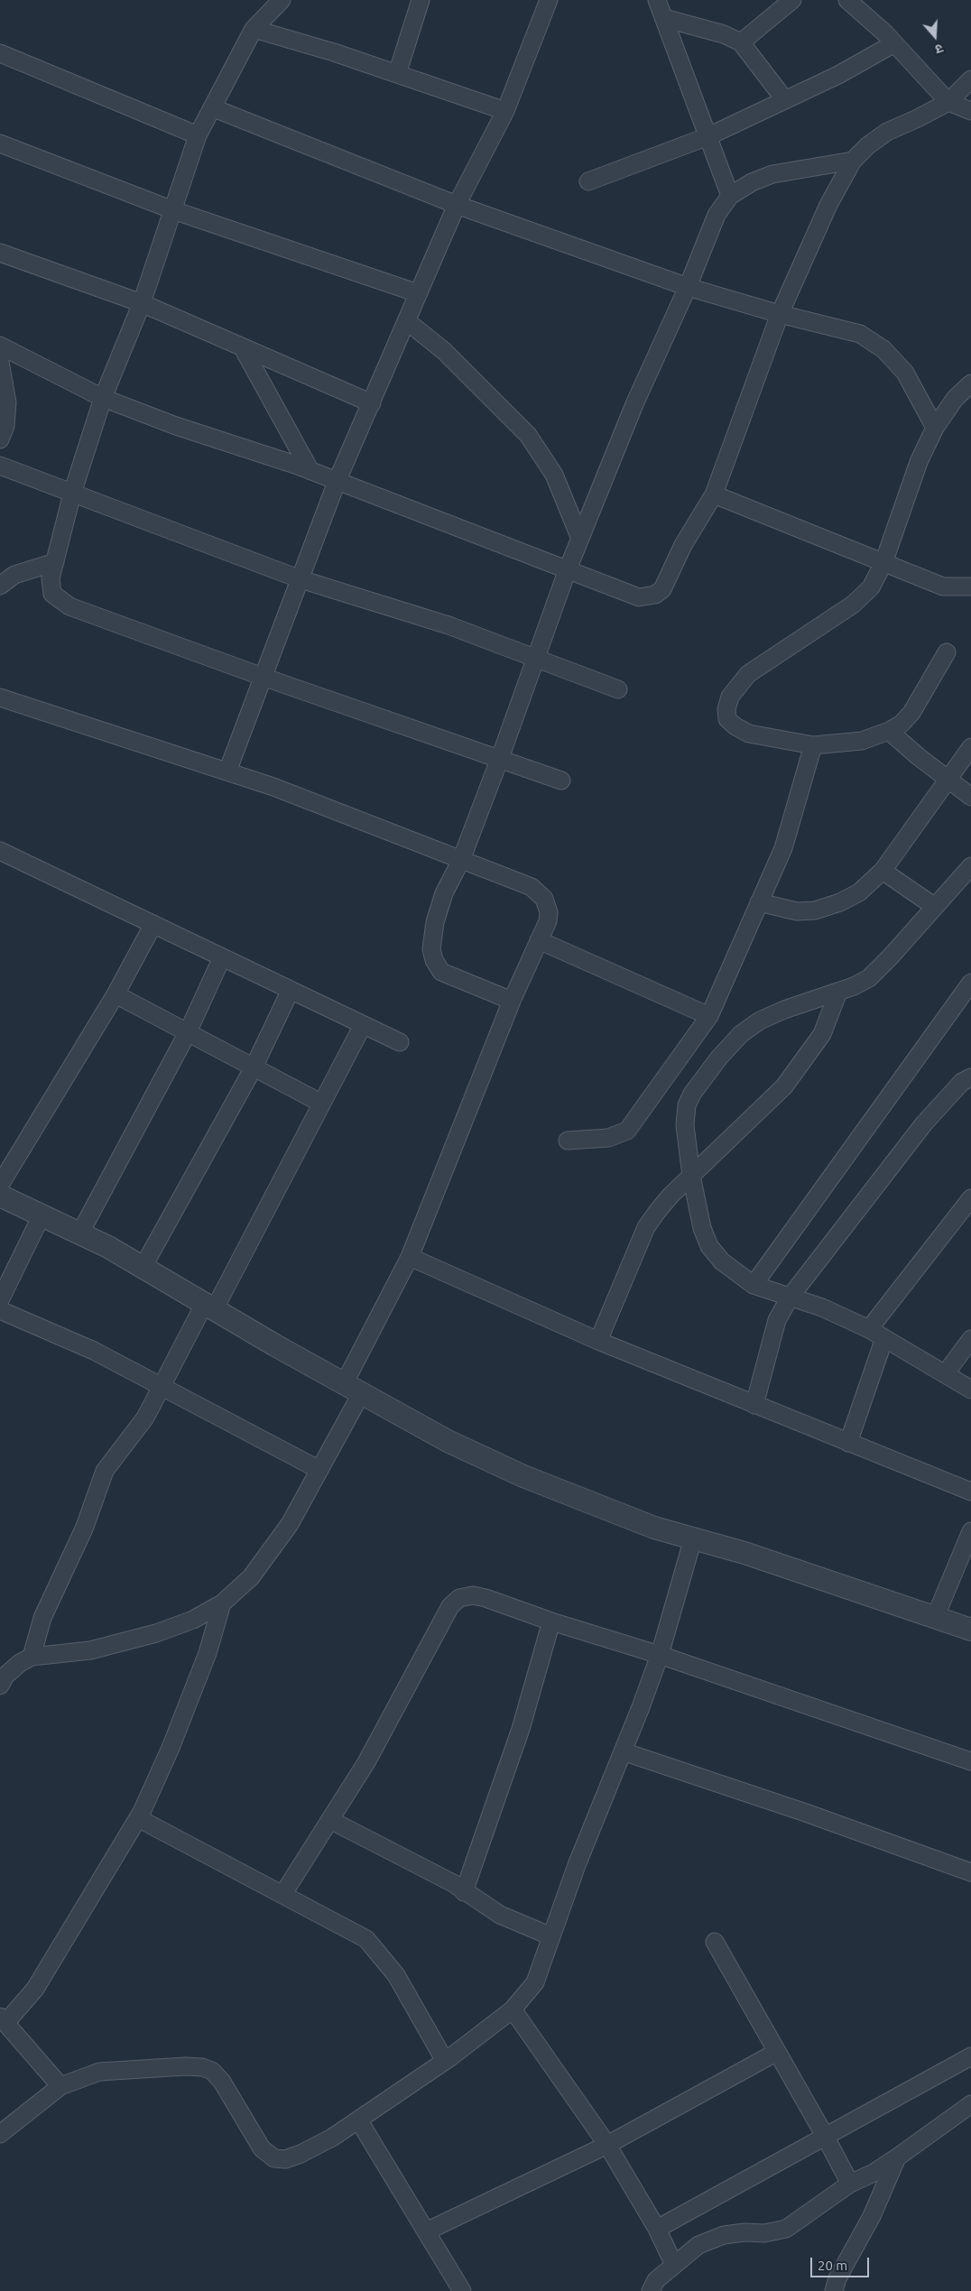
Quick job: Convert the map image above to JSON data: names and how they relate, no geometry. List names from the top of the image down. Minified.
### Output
{"scale_bar":"20 m","north":"bottom"}
